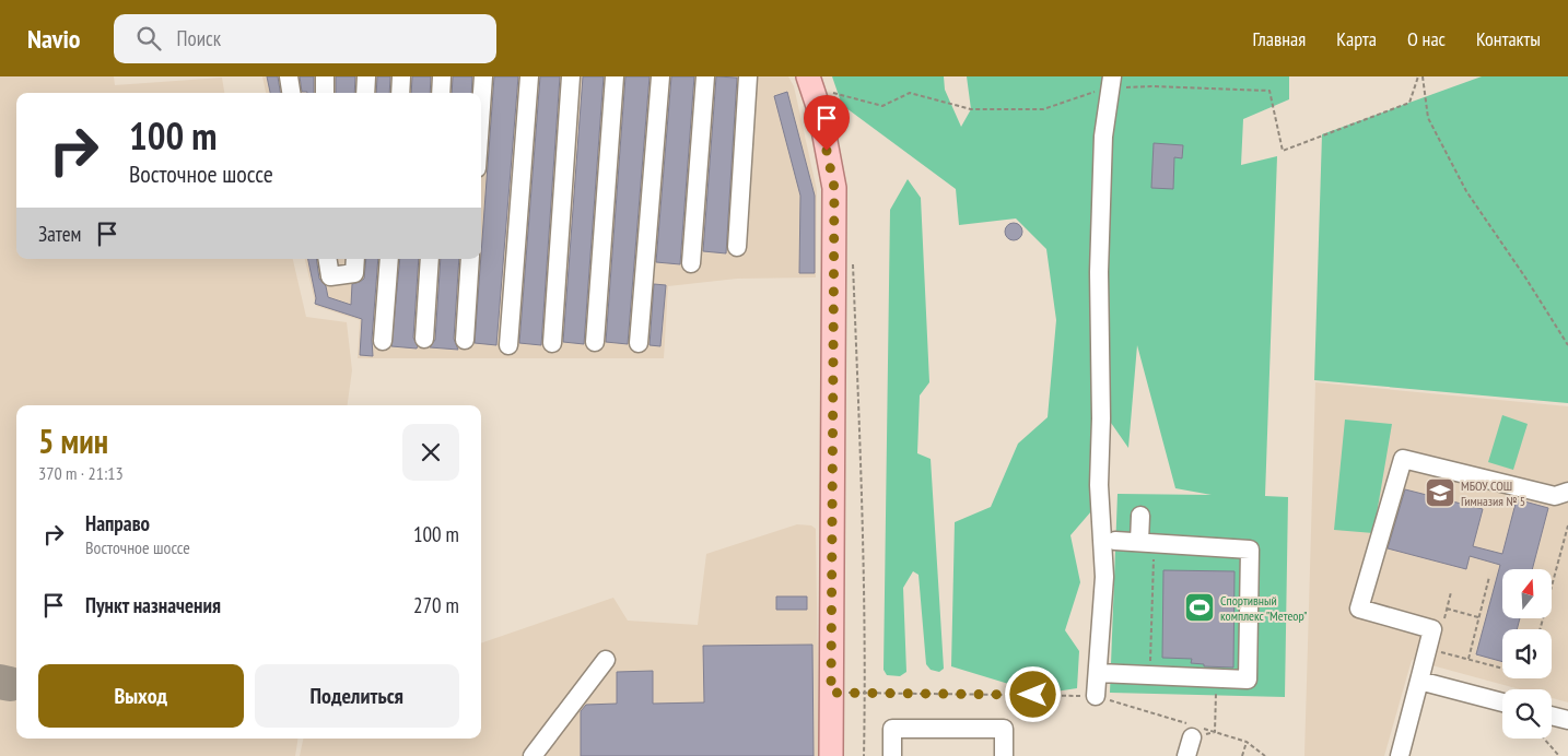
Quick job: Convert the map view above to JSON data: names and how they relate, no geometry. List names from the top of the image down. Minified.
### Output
{"places":{"school or university":["МБОУ СОШ Гимназия № 5"],"sports":["Спортивный комплекс \"Метеор\""]},"north":"top","page":{"header":"Navio","search":"Поиск","nav":["Главная","Карта","О нас","Контакты"],"turn":["100 m","Восточное шоссе"],"then":"Затем","heading":["5 мин","370 m · 21:13"],"list":[{"name":"Направо","note":"Восточное шоссе","value":"100 m"},{"name":"Пункт назначения","value":"270 m"}],"buttons":["Выход","Поделиться"]}}
